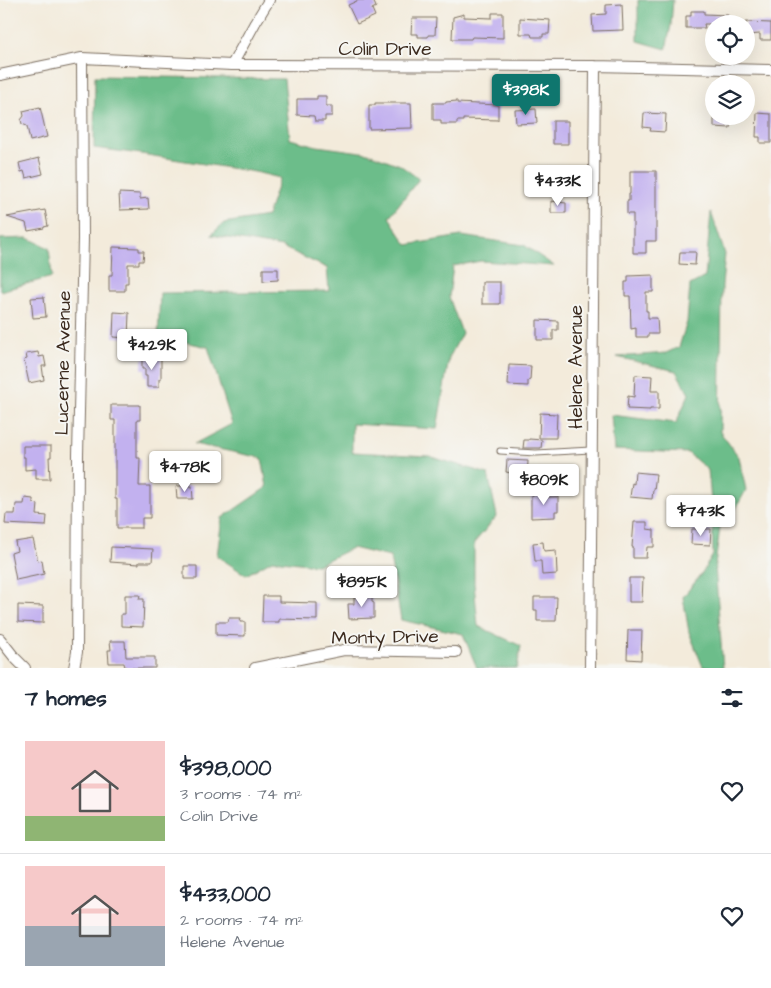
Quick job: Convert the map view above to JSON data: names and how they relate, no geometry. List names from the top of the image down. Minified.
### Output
{"streets":{"street":["Colin Drive","Lucerne Avenue","Helene Avenue","Monty Drive"]},"crossings":[["Colin Drive","Lucerne Avenue"],["Colin Drive","Helene Avenue"]],"page":{"price":["$398K","$433K","$429K","$478K","$809K","$743K","$895K"],"heading":"7 homes","list":[{"name":"$398,000","note":"3 rooms · 74 m² · Colin Drive"},{"name":"$433,000","note":"2 rooms · 74 m² · Helene Avenue"}]}}
